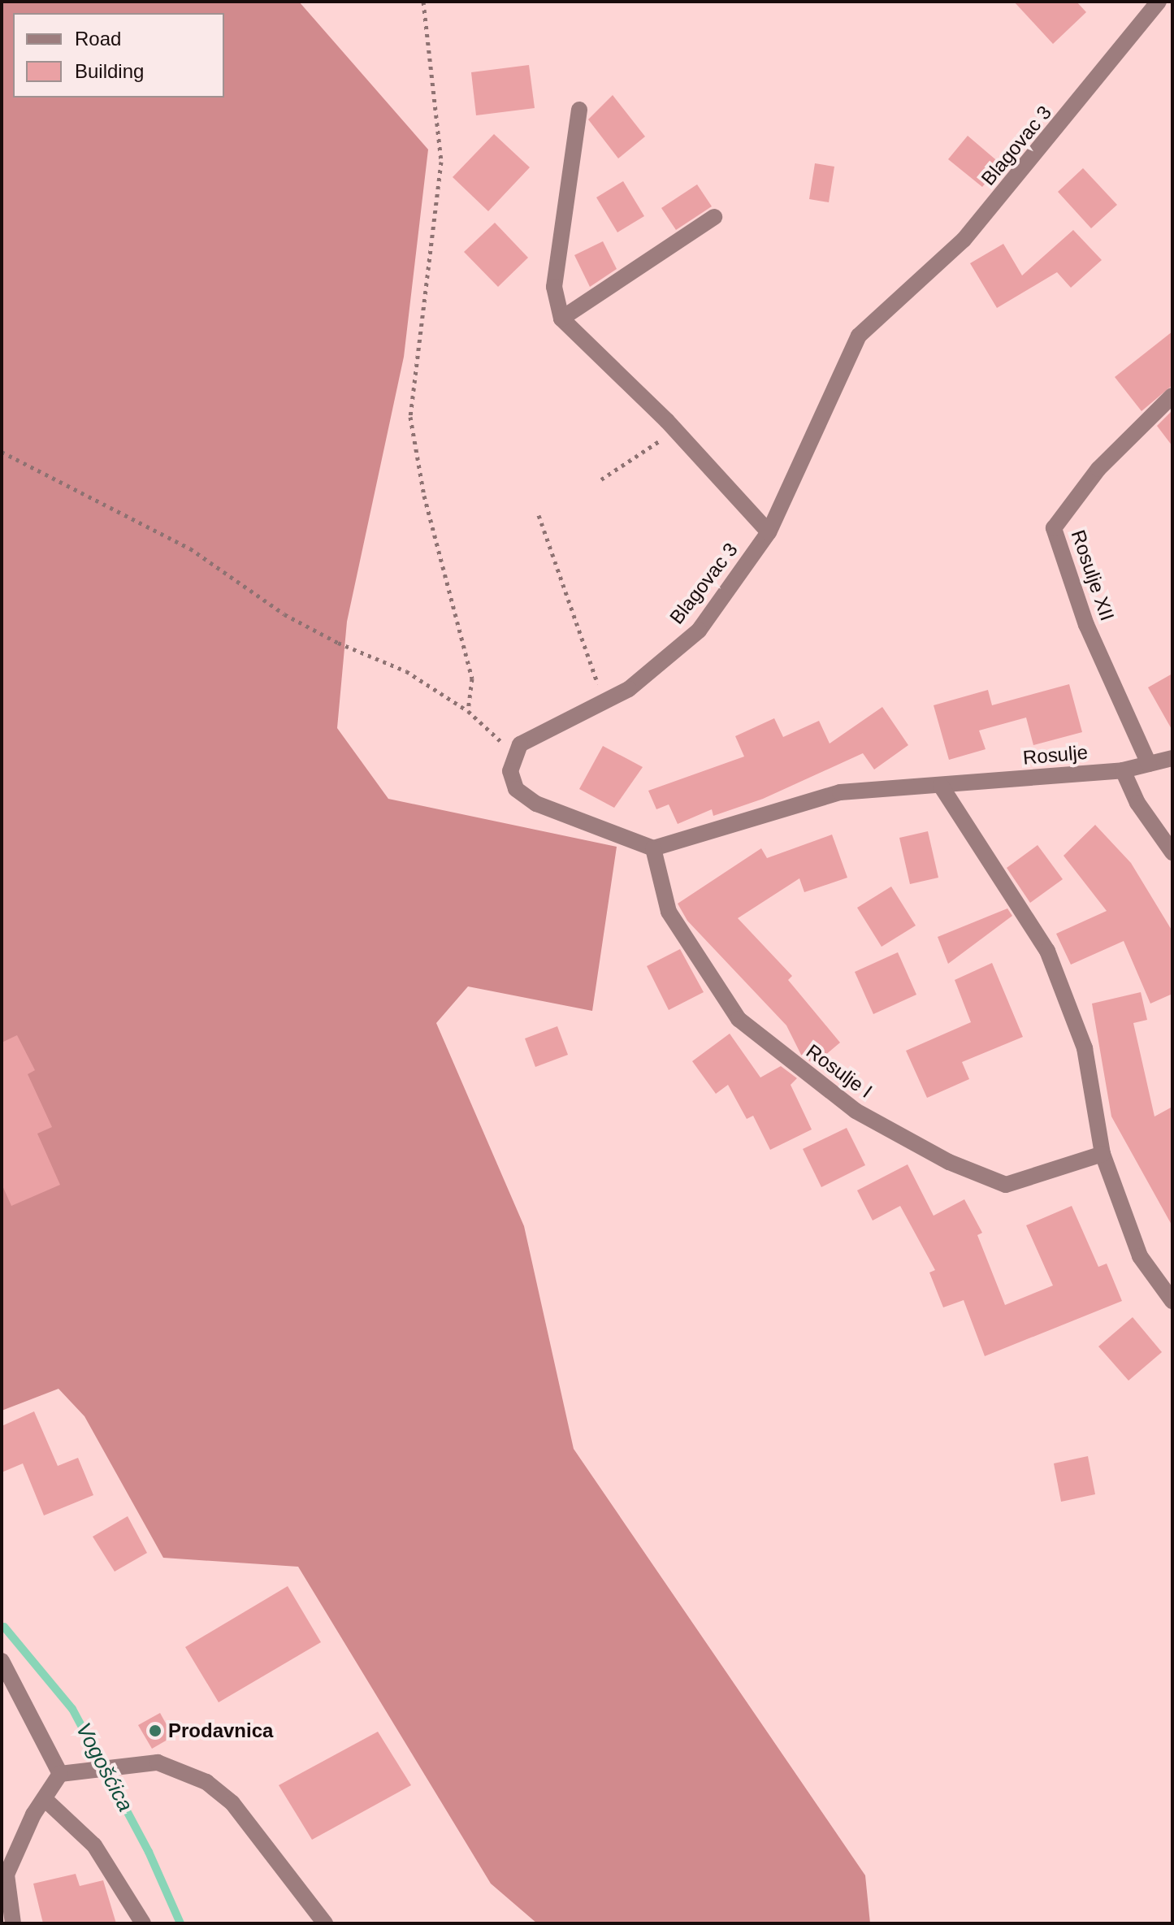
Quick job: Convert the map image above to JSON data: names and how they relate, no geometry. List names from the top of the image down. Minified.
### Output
{"streets":{"street":["Blagovac 3","Rosulje XII","Rosulje","Rosulje I"]},"crossings":[["Rosulje XII","Rosulje"]],"water":["Vogošćica"],"places":["Prodavnica"],"legend":["Road","Building"]}
